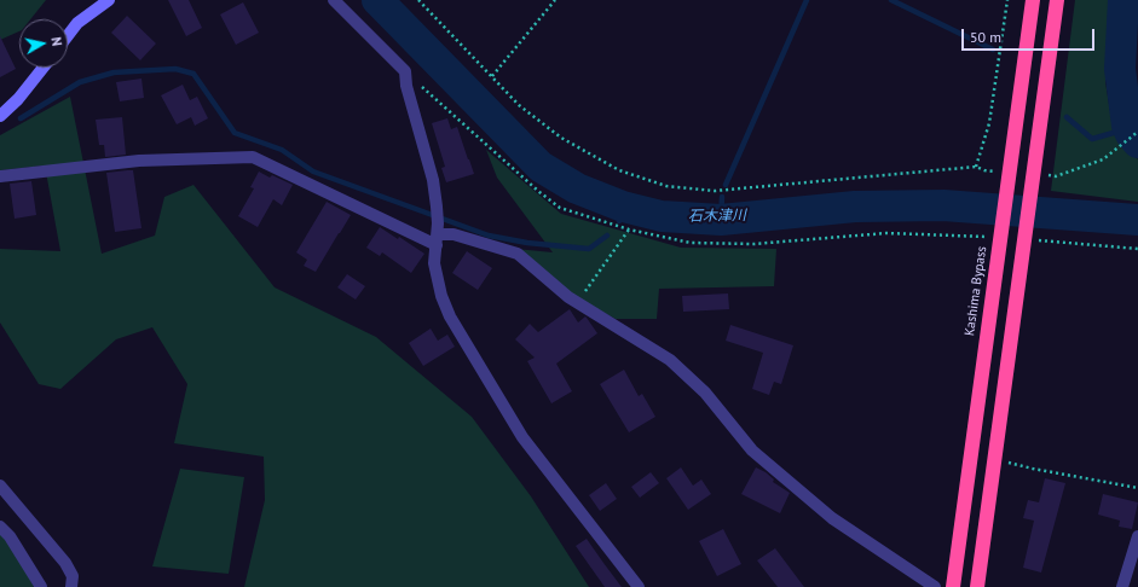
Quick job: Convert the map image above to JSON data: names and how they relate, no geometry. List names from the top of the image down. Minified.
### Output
{"streets":{"highway":["Kashima Bypass"]},"water":["石木津川"],"scale_bar":"50 m","north":"right"}
